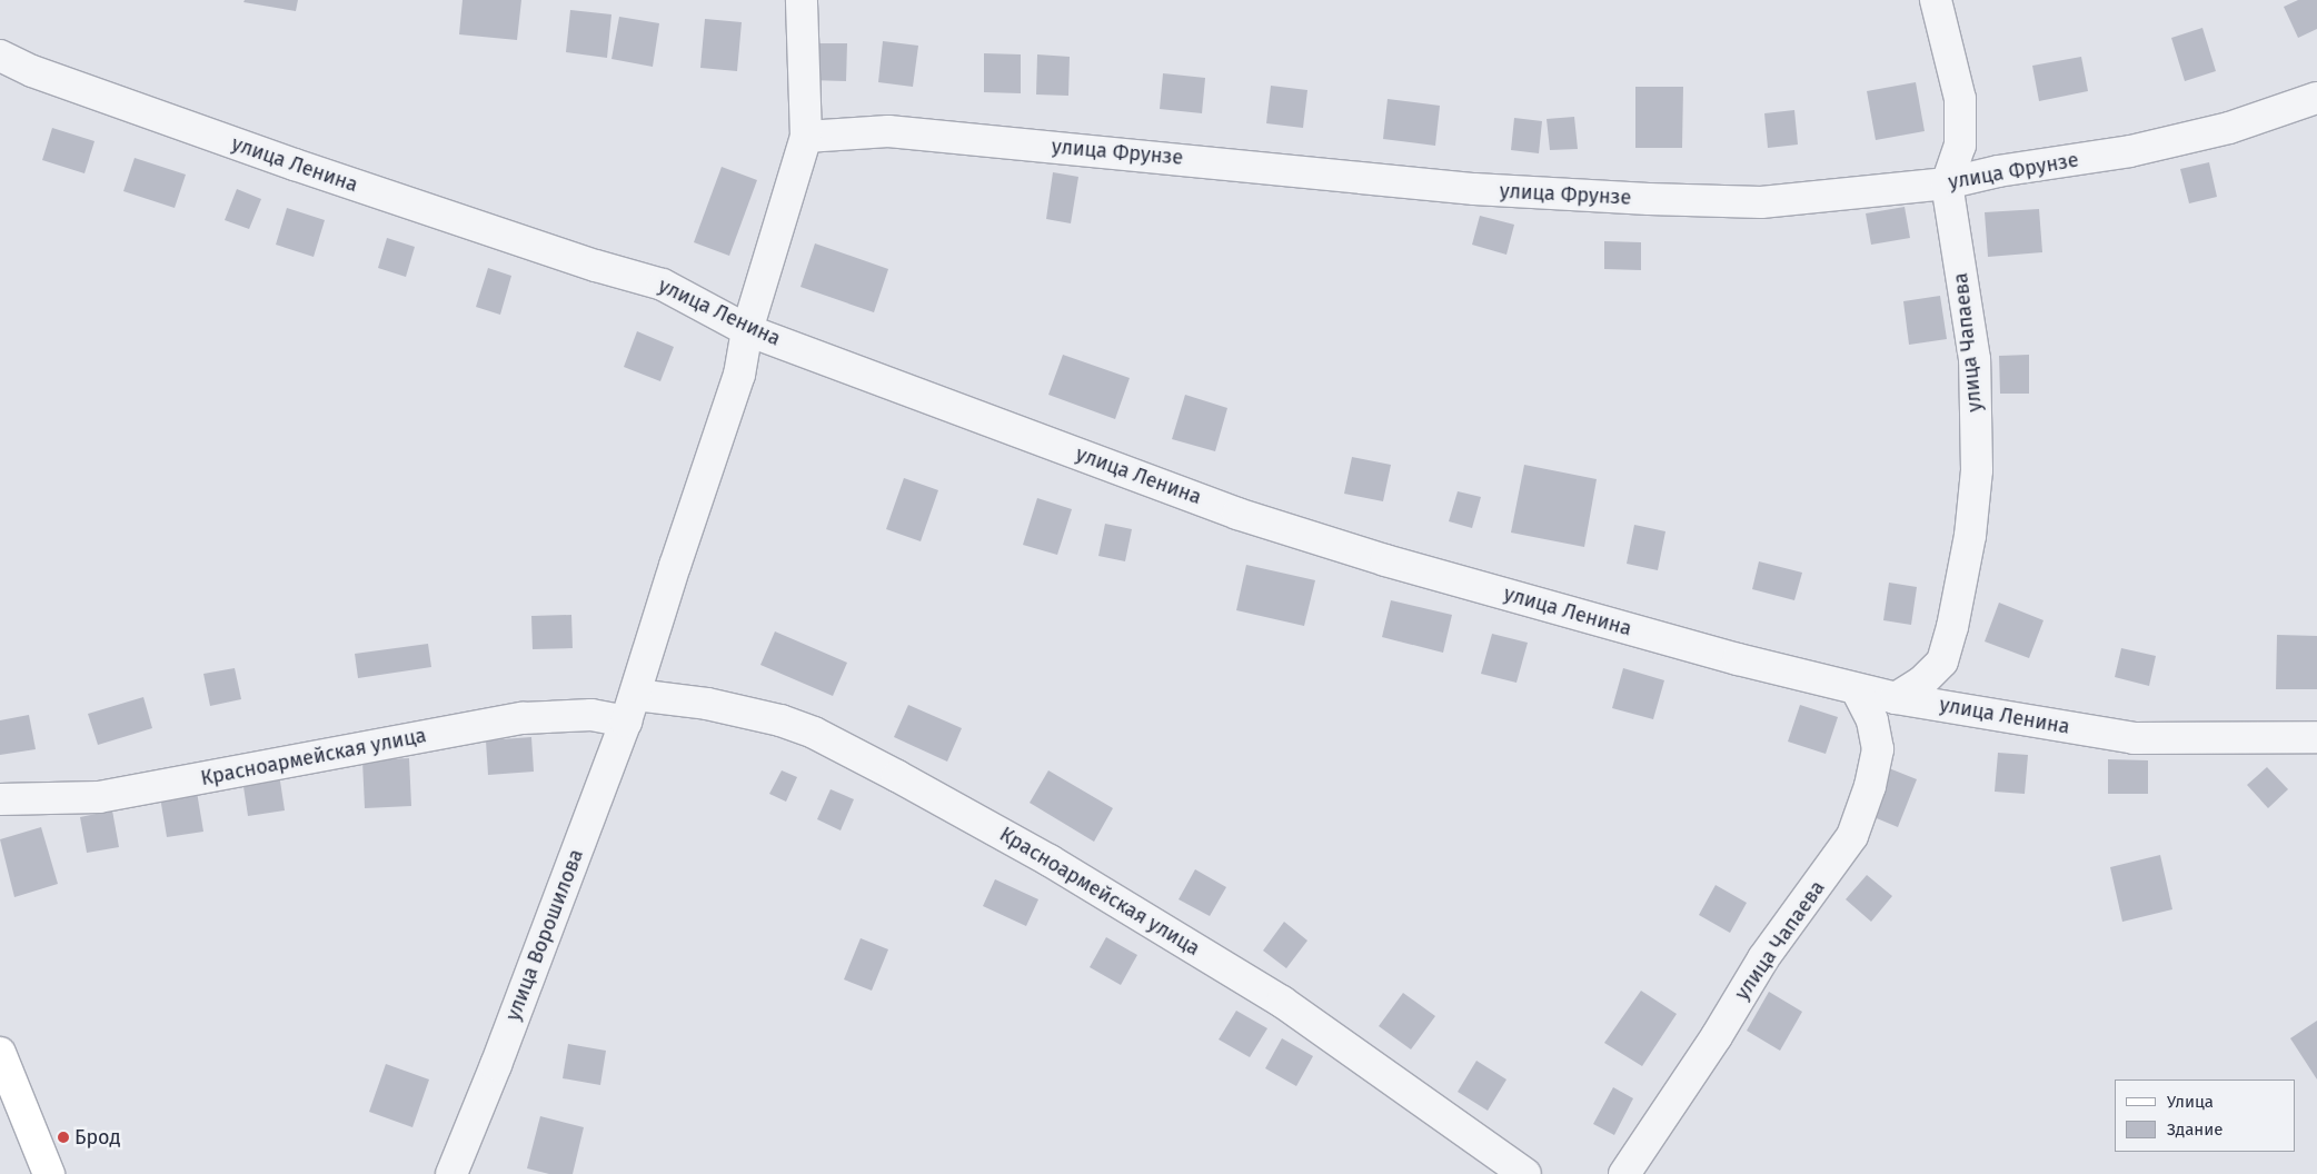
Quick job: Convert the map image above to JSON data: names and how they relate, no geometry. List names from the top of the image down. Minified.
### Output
{"streets":{"street":["улица Фрунзе","улица Ленина","улица Чапаева","Красноармейская улица","улица Ворошилова"]},"crossings":[["улица Фрунзе","улица Чапаева"],["улица Фрунзе","улица Ворошилова"],["улица Ленина","улица Чапаева"],["улица Ленина","улица Ворошилова"],["Красноармейская улица","улица Ворошилова"]],"places":["Брод"],"legend":["Улица","Здание"]}
